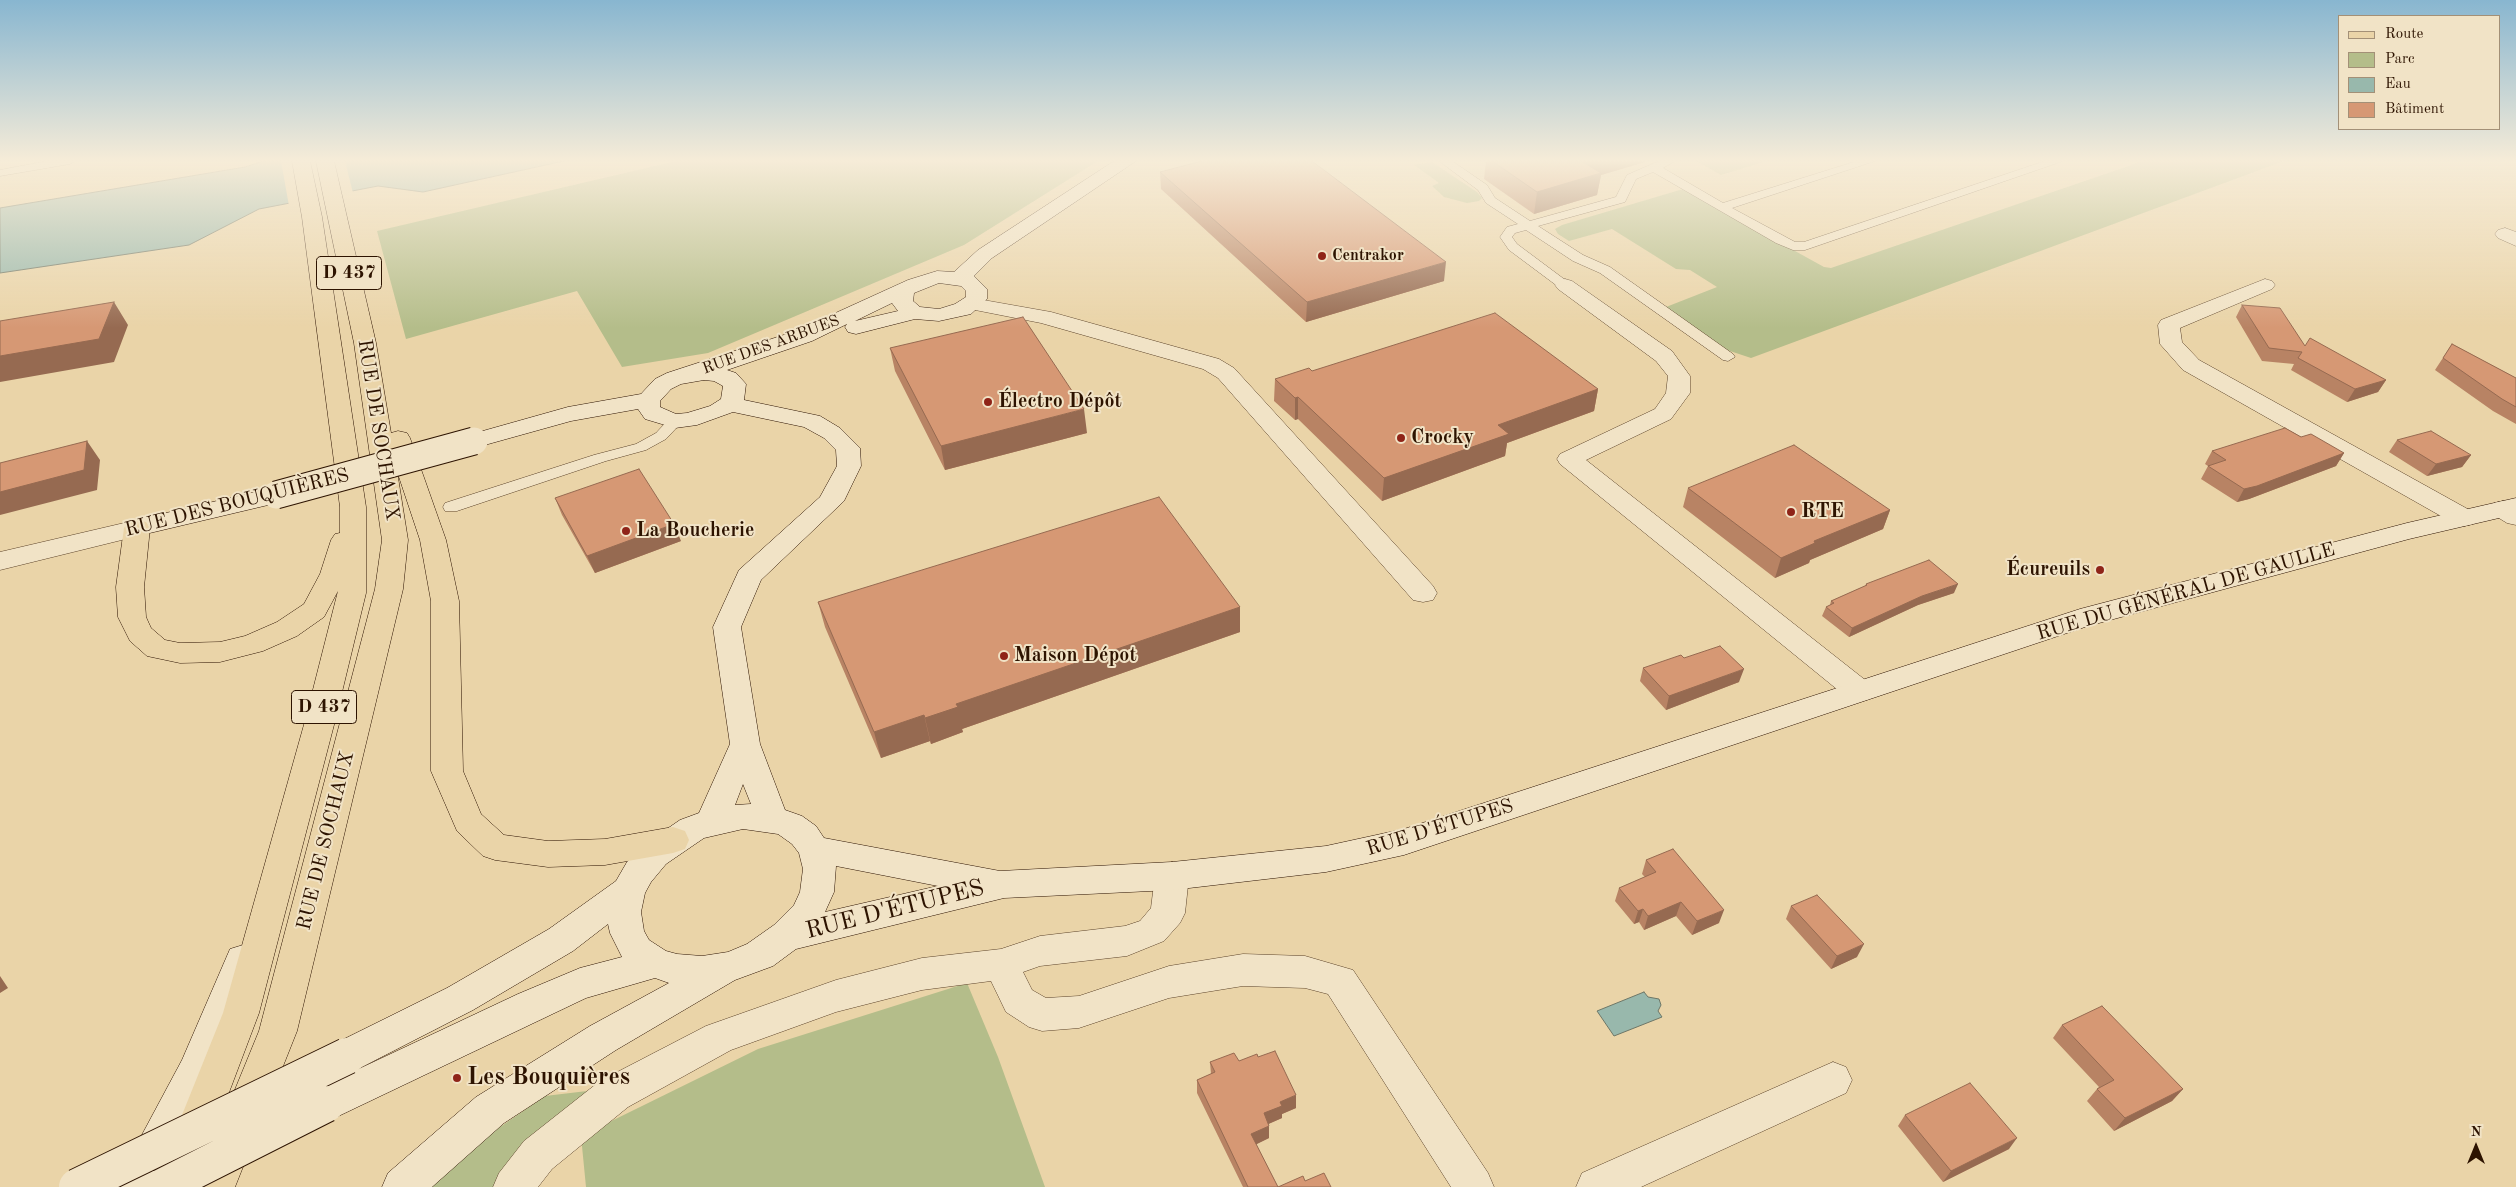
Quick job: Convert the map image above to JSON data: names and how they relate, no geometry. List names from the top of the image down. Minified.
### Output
{"streets":{"main road":["D 437","RUE DES ARBUES","RUE DE SOCHAUX","RUE DES BOUQUIÈRES","RUE DU GÉNÉRAL DE GAULLE","RUE D'ÉTUPES"]},"crossings":[["RUE DES ARBUES","RUE DES BOUQUIÈRES"],["RUE DU GÉNÉRAL DE GAULLE","RUE D'ÉTUPES"]],"places":["Centrakor","Électro Dépôt","Crocky","RTE","La Boucherie","Écureuils","Maison Dépot","Les Bouquières"],"legend":["Route","Parc","Eau","Bâtiment"],"north":"top"}
